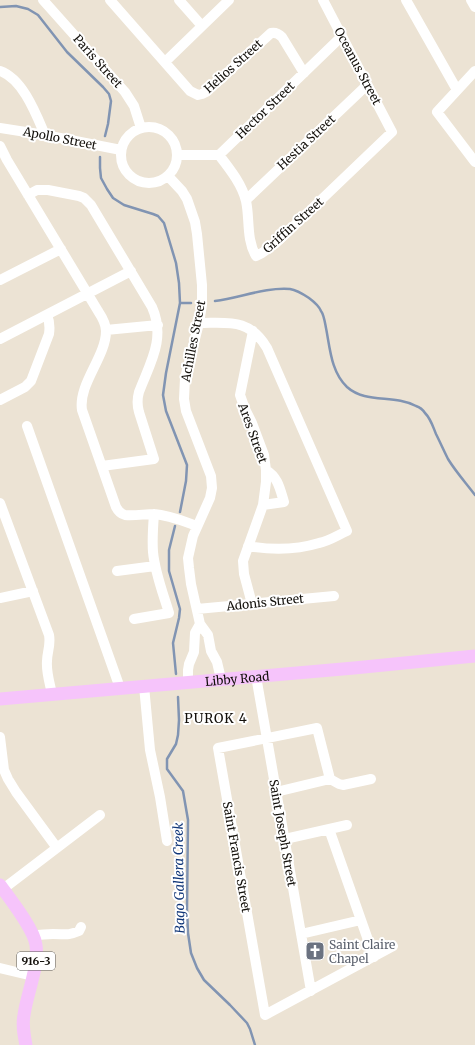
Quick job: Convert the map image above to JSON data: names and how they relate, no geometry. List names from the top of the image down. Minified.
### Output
{"streets":{"main road":["Libby Road","916-3"],"street":["Paris Street","Helios Street","Oceanus Street","Hector Street","Apollo Street","Hestia Street","Griffin Street","Achilles Street","Ares Street","Adonis Street","Saint Joseph Street","Saint Francis Street"]},"crossings":[["Paris Street","Apollo Street"],["Paris Street","Achilles Street"],["Helios Street","Hector Street"],["Oceanus Street","Hector Street"],["Oceanus Street","Hestia Street"],["Oceanus Street","Griffin Street"],["Hector Street","Griffin Street"],["Apollo Street","Achilles Street"],["Hestia Street","Griffin Street"],["Achilles Street","Adonis Street"],["Achilles Street","Libby Road"],["Ares Street","Adonis Street"],["Libby Road","Saint Joseph Street"],["Saint Joseph Street","Saint Francis Street"]],"districts":["PUROK 4"],"water":["Bago Gallera Creek"],"places":{"church":["Saint Claire Chapel"]}}
